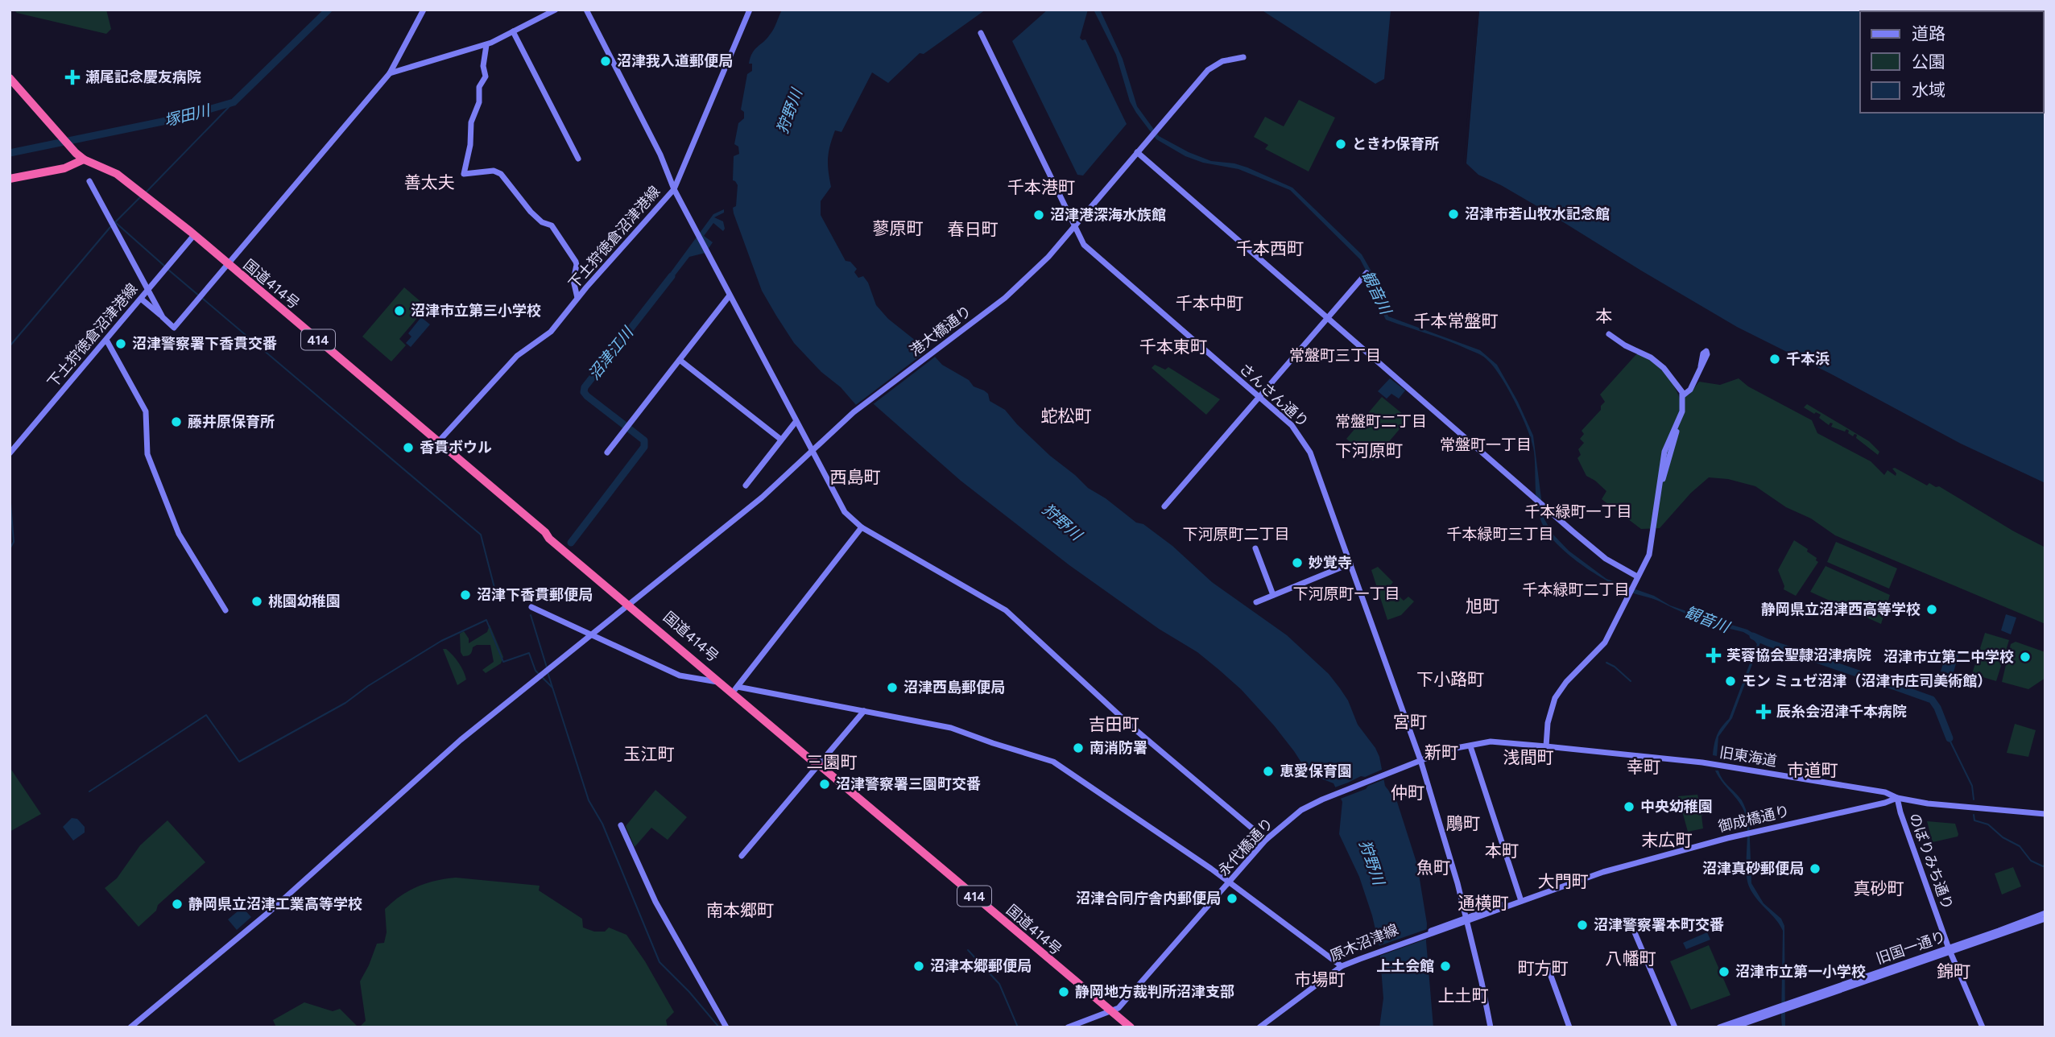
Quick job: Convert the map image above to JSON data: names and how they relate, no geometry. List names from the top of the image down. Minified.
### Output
{"streets":{"highway":["国道414号","414"],"street":["下土狩徳倉沼津港線","港大橋通り","さんさん通り","旧東海道","御成橋通り","永代橋通り","のぼりみち通り","原木沼津線","旧国一通り"]},"crossings":[["下土狩徳倉沼津港線","国道414号"],["国道414号","港大橋通り"],["国道414号","永代橋通り"],["港大橋通り","さんさん通り"],["さんさん通り","御成橋通り"],["さんさん通り","永代橋通り"],["さんさん通り","原木沼津線"],["旧東海道","御成橋通り"],["旧東海道","永代橋通り"],["旧東海道","のぼりみち通り"],["御成橋通り","のぼりみち通り"],["御成橋通り","原木沼津線"],["のぼりみち通り","旧国一通り"]],"districts":["善太夫","千本港町","蓼原町","春日町","千本西町","千本中町","本","千本常盤町","千本東町","常盤町三丁目","蛇松町","常盤町二丁目","常盤町一丁目","下河原町","西島町","千本緑町一丁目","下河原町二丁目","千本緑町三丁目","千本緑町二丁目","下河原町一丁目","旭町","下小路町","宮町","吉田町","新町","玉江町","浅間町","三園町","幸町","市道町","仲町","鵰町","末広町","本町","魚町","大門町","真砂町","通横町","南本郷町","八幡町","町方町","錦町","市場町","上土町"],"water":["狩野川","塚田川","観音川","沼津江川"],"places":{"other":["沼津我入道郵便局","ときわ保育所","沼津市若山牧水記念館","沼津港深海水族館","沼津市立第三小学校","沼津警察署下香貫交番","千本浜","藤井原保育所","香貫ボウル","妙覚寺","沼津下香貫郵便局","桃園幼稚園","静岡県立沼津西高等学校","沼津市立第二中学校","モン ミュゼ沼津（沼津市庄司美術館）","沼津西島郵便局","南消防署","恵愛保育園","沼津警察署三園町交番","中央幼稚園","沼津真砂郵便局","沼津合同庁舎内郵便局","静岡県立沼津工業高等学校","沼津警察署本町交番","沼津本郷郵便局","上土会館","沼津市立第一小学校","静岡地方裁判所沼津支部"],"health":["瀬尾記念慶友病院","芙蓉協会聖隷沼津病院","辰糸会沼津千本病院"]},"legend":["道路","公園","水域"]}
